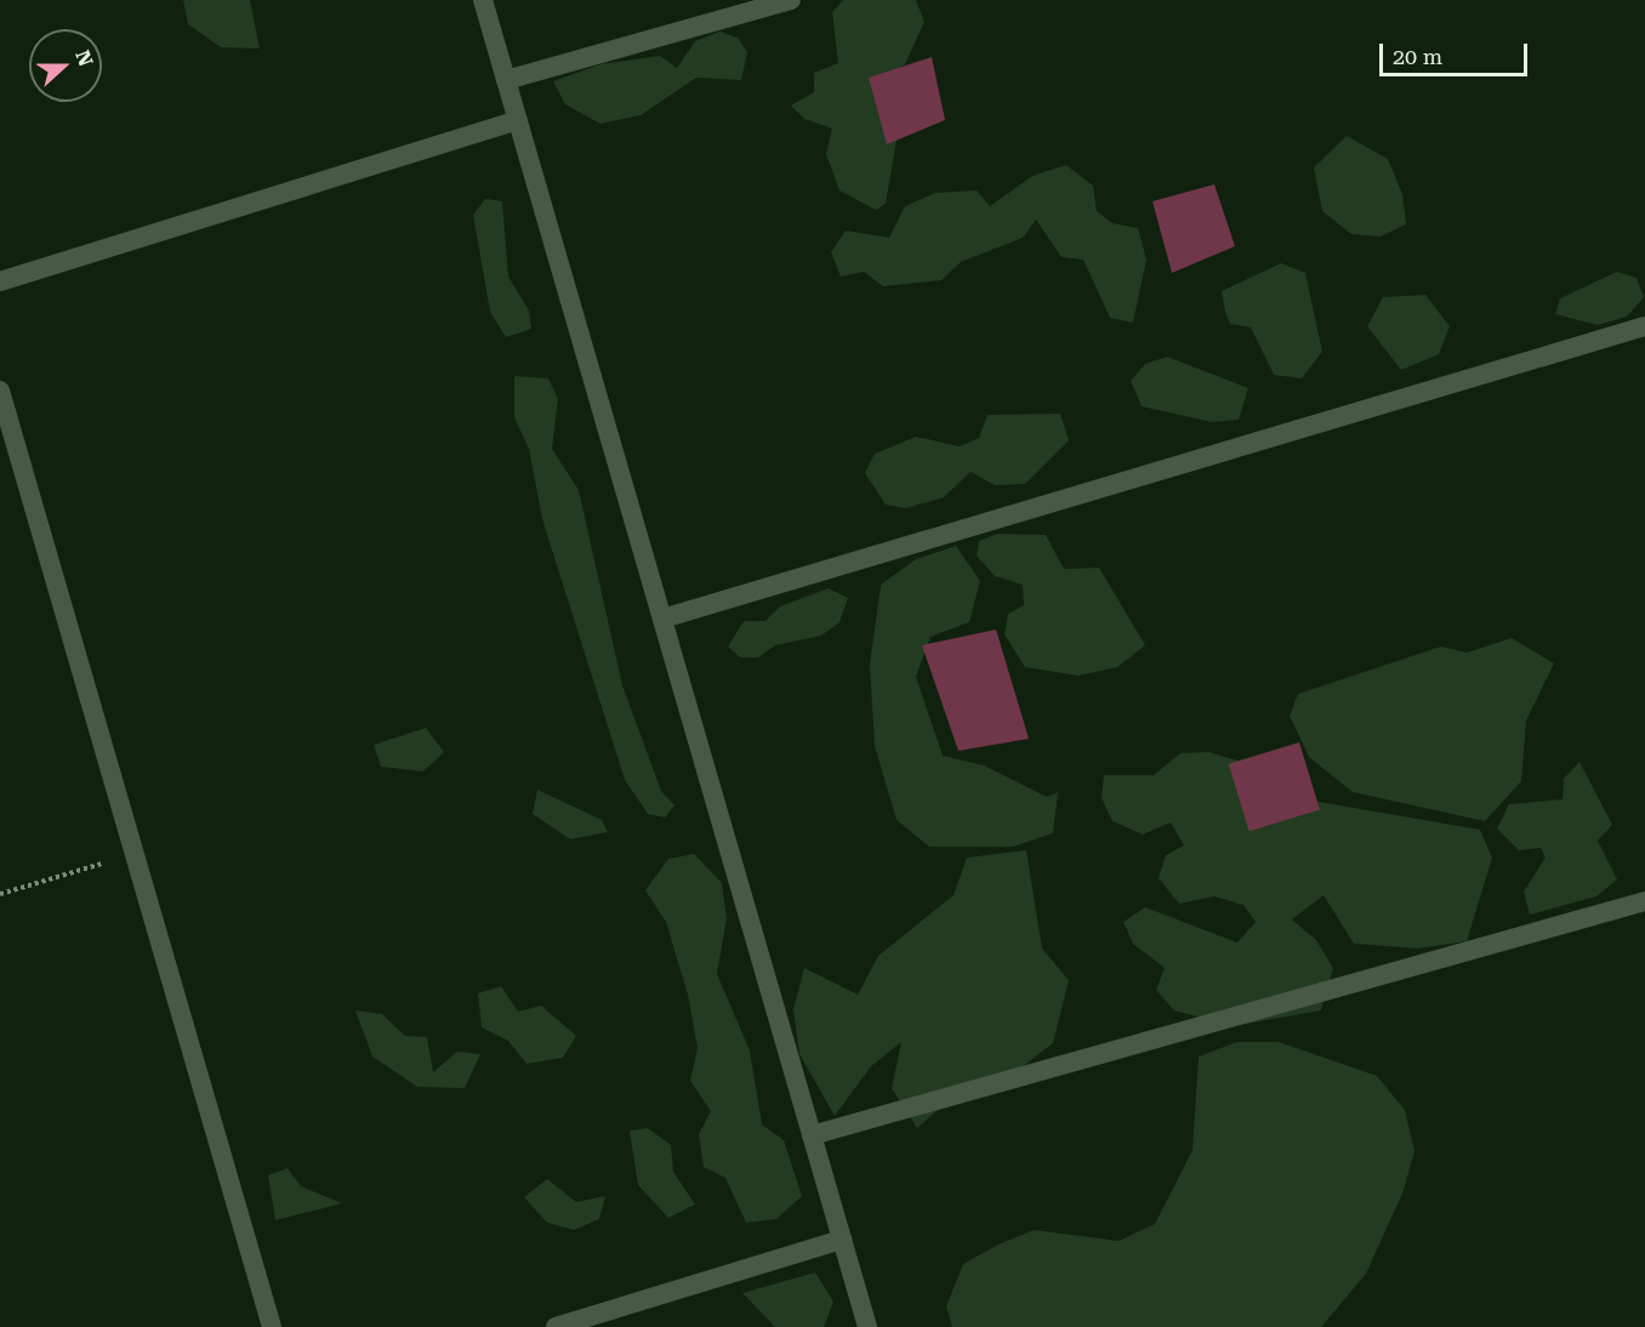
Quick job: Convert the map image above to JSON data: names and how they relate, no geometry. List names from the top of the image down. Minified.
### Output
{"scale_bar":"20 m","north":"right"}
